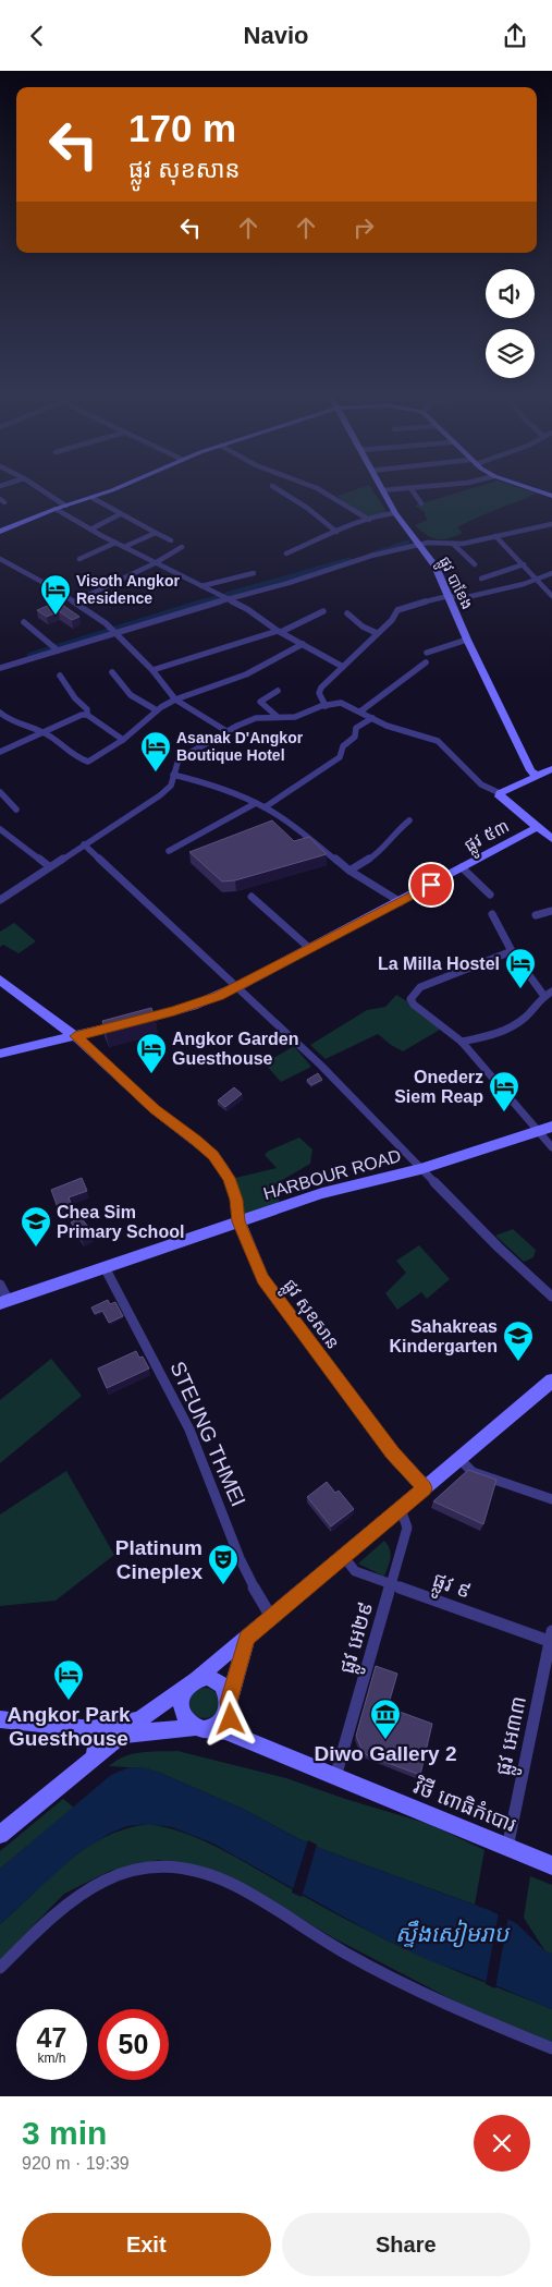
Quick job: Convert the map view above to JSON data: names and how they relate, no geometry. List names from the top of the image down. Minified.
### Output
{"streets":{"street":["ផ្លូវ បាខែង","ផ្លូវ ៥៣","HARBOUR ROAD","ផ្លូវ សុខសាន","STEUNG THMEI","ផ្លូវ ៩","ផ្លូវ អេ២៩","ផ្លូវ អេ៣៣","វិថី ពោធិកំបោរ"]},"crossings":[["ផ្លូវ ៥៣","ផ្លូវ សុខសាន"],["HARBOUR ROAD","ផ្លូវ សុខសាន"],["HARBOUR ROAD","STEUNG THMEI"],["ផ្លូវ ៩","ផ្លូវ អេ២៩"],["ផ្លូវ ៩","ផ្លូវ អេ៣៣"],["ផ្លូវ អេ២៩","វិថី ពោធិកំបោរ"],["ផ្លូវ អេ៣៣","វិថី ពោធិកំបោរ"]],"water":["ស្ទឹងសៀមរាប"],"places":{"hotel":["Visoth Angkor Residence","Asanak D'Angkor Boutique Hotel","La Milla Hostel","Angkor Garden Guesthouse","Onederz Siem Reap","Angkor Park Guesthouse"],"school or university":["Chea Sim Primary School","Sahakreas Kindergarten"],"theatre":["Platinum Cineplex"],"museum":["Diwo Gallery 2"]},"page":{"header":"Navio","turn":["170 m","ផ្លូវ សុខសាន"],"speed":"47 km/h","limit":"50","heading":["3 min","920 m · 19:39"],"buttons":["Exit","Share"]}}
